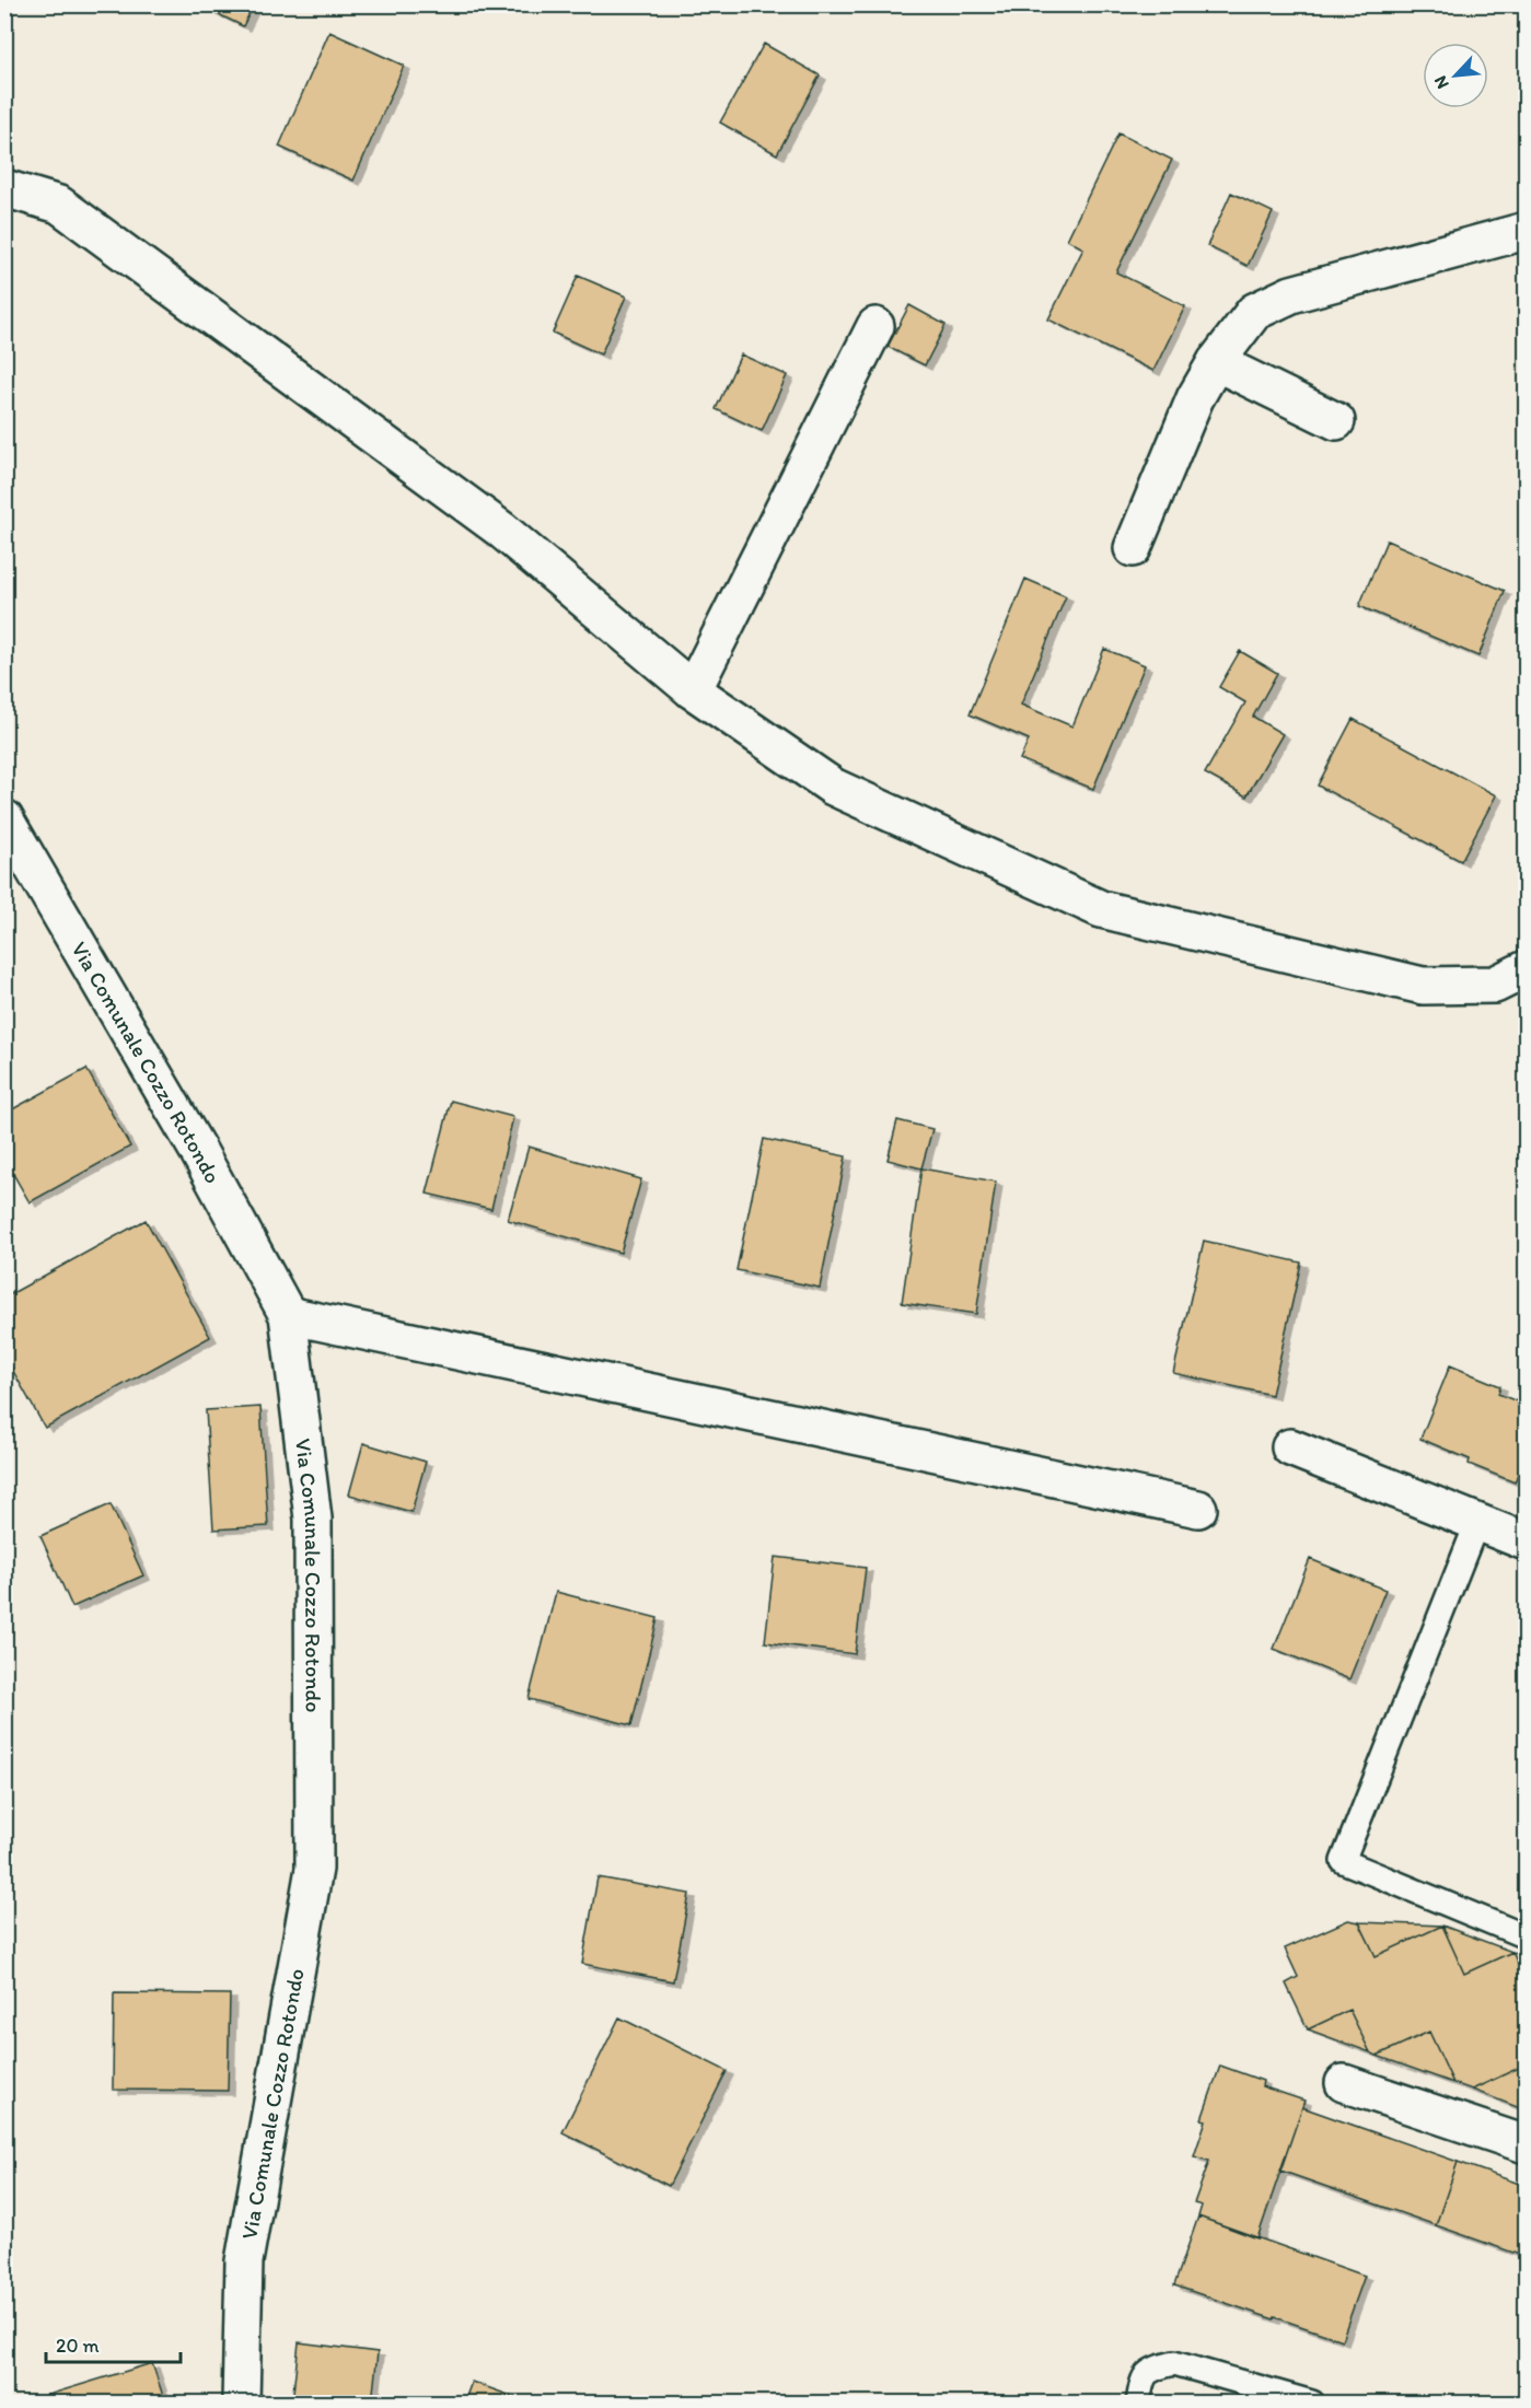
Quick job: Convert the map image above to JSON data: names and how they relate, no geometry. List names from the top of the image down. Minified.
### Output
{"streets":{"street":["Via Comunale Cozzo Rotondo"]},"scale_bar":"20 m","north":"bottom left"}
